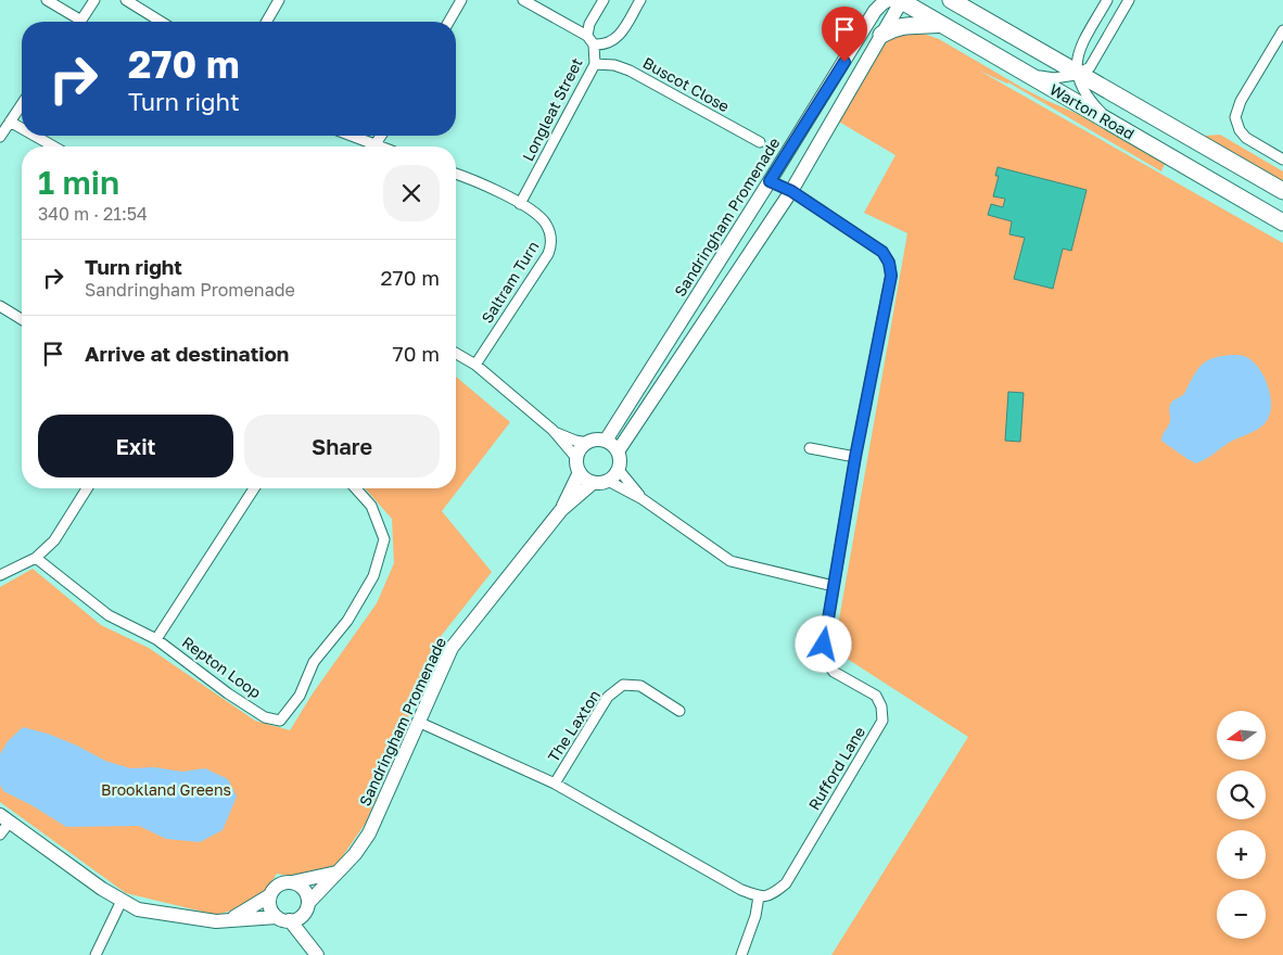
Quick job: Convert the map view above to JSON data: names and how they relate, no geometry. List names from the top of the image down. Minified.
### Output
{"streets":{"main road":["Warton Road"],"street":["Buscot Close","Longleat Street","Sandringham Promenade","Saltram Turn","Repton Loop","The Laxton","Rufford Lane"]},"crossings":[["Buscot Close","Longleat Street"],["Longleat Street","Saltram Turn"],["Sandringham Promenade","Rufford Lane"]],"parks":["Brookland Greens"],"north":"left","page":{"turn":["270 m","Turn right"],"heading":["1 min","340 m · 21:54"],"list":[{"name":"Turn right","note":"Sandringham Promenade","value":"270 m"},{"name":"Arrive at destination","value":"70 m"}],"buttons":["Exit","Share"],"map_buttons":["+","−"]}}
